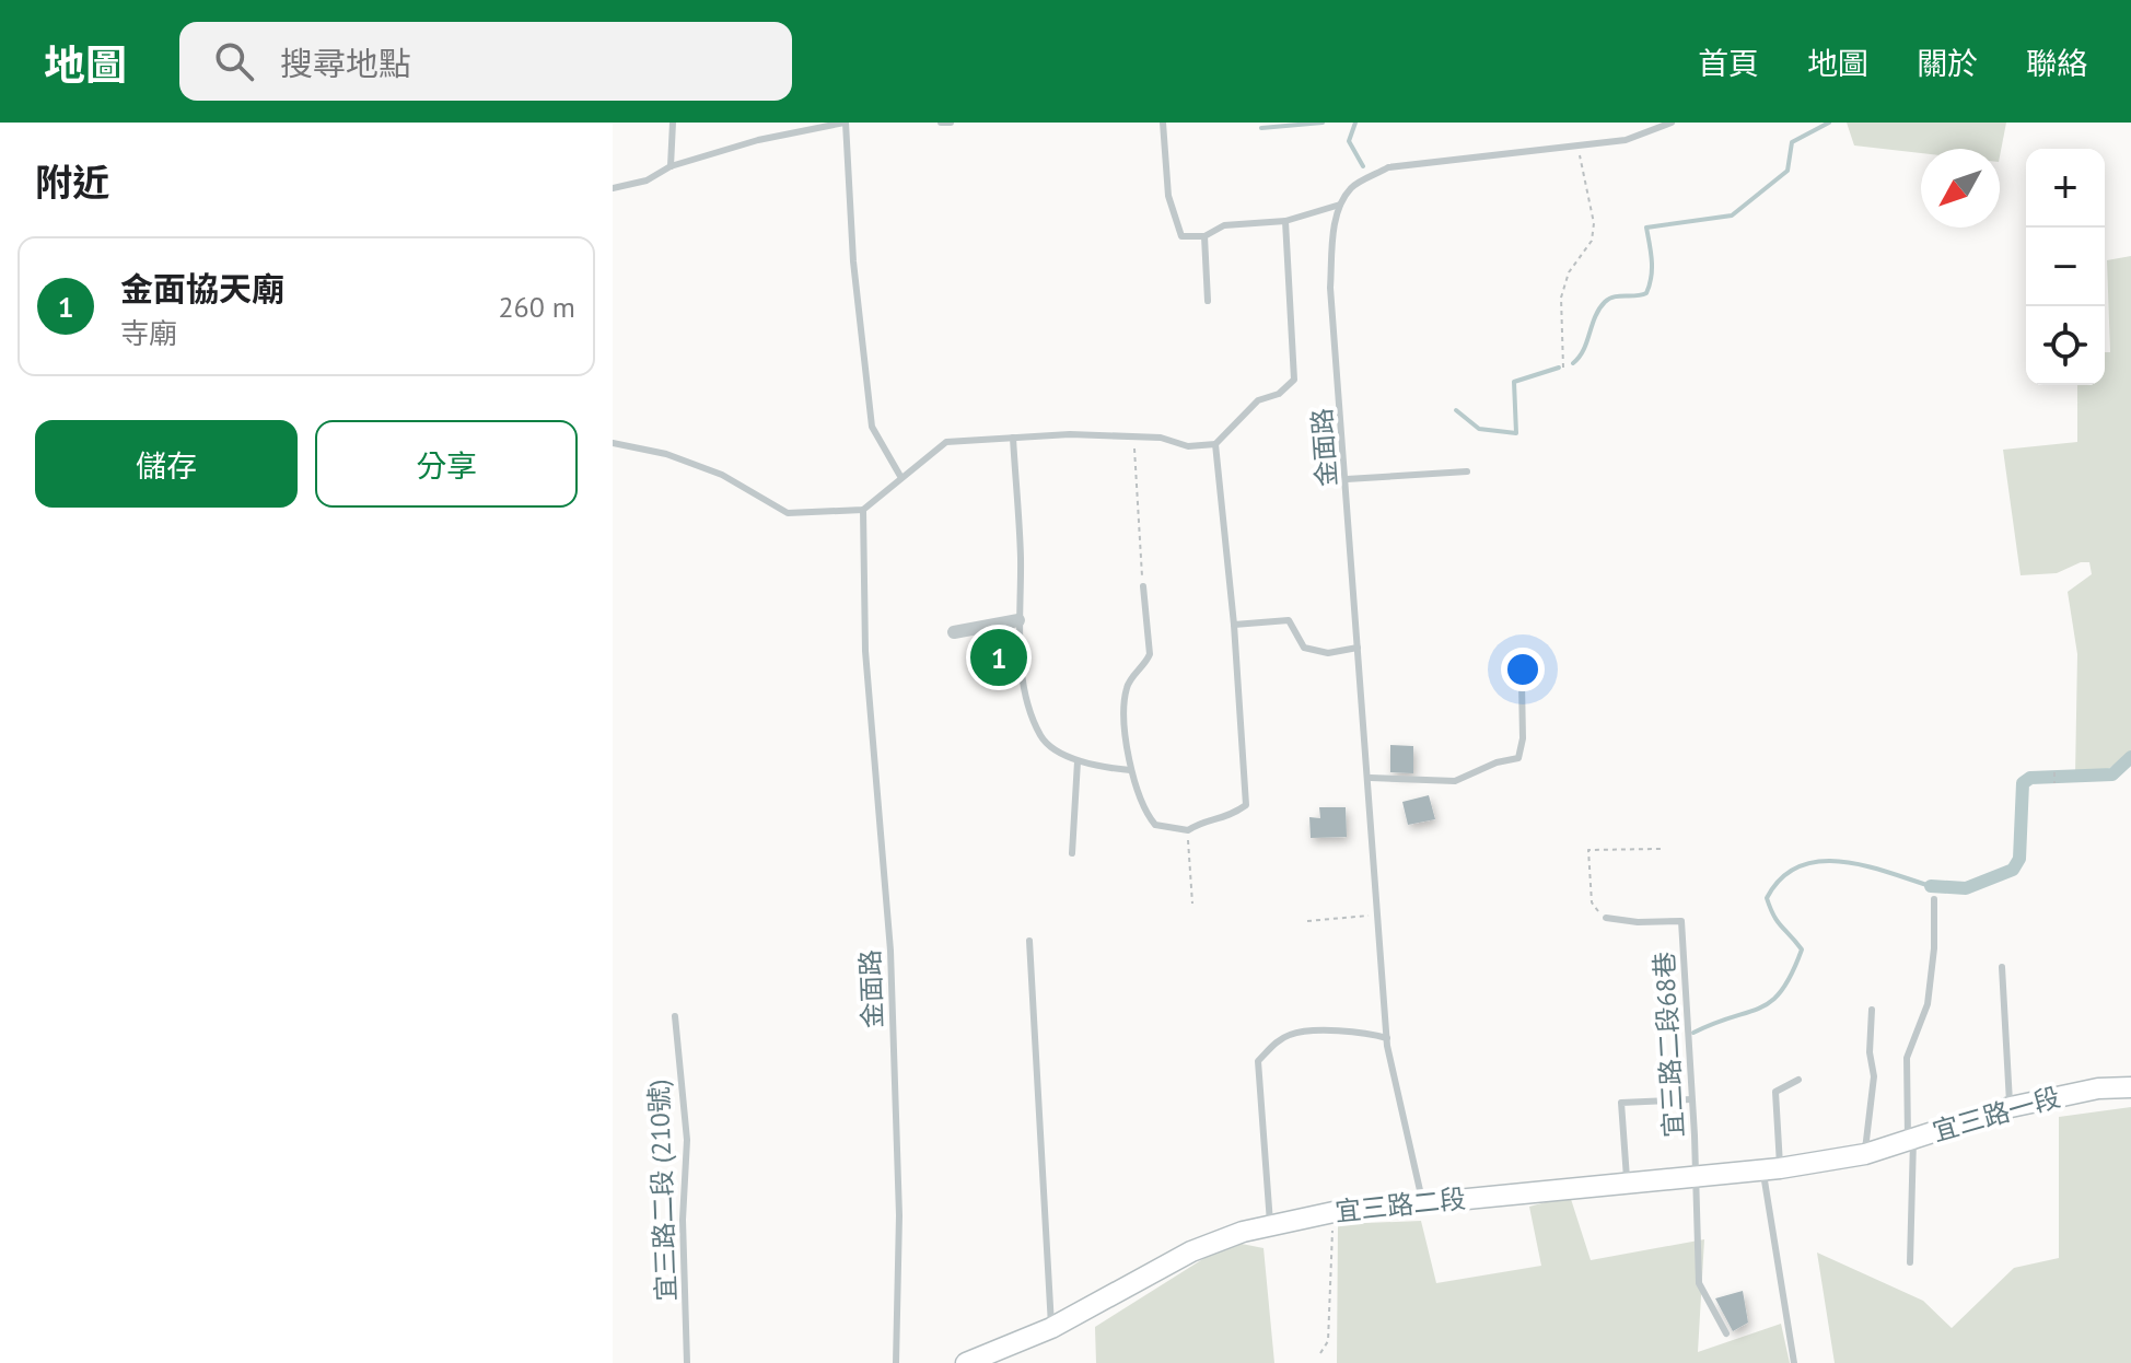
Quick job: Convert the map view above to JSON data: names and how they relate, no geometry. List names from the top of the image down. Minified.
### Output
{"streets":{"street":["宜三路一段","宜三路二段"],"lane":["金面路","宜三路二段68巷","宜三路二段 (210號)"]},"crossings":[["金面路","宜三路二段"],["宜三路二段68巷","宜三路二段"],["宜三路一段","宜三路二段"]],"north":"bottom left","page":{"header":"地圖","search":"搜尋地點","nav":["首頁","地圖","關於","聯絡"],"heading":"附近","map_buttons":["+","−"],"list":[{"mark":"1","name":"金面協天廟","note":"寺廟","value":"260 m"}],"buttons":["儲存","分享"],"pins":"1"}}
